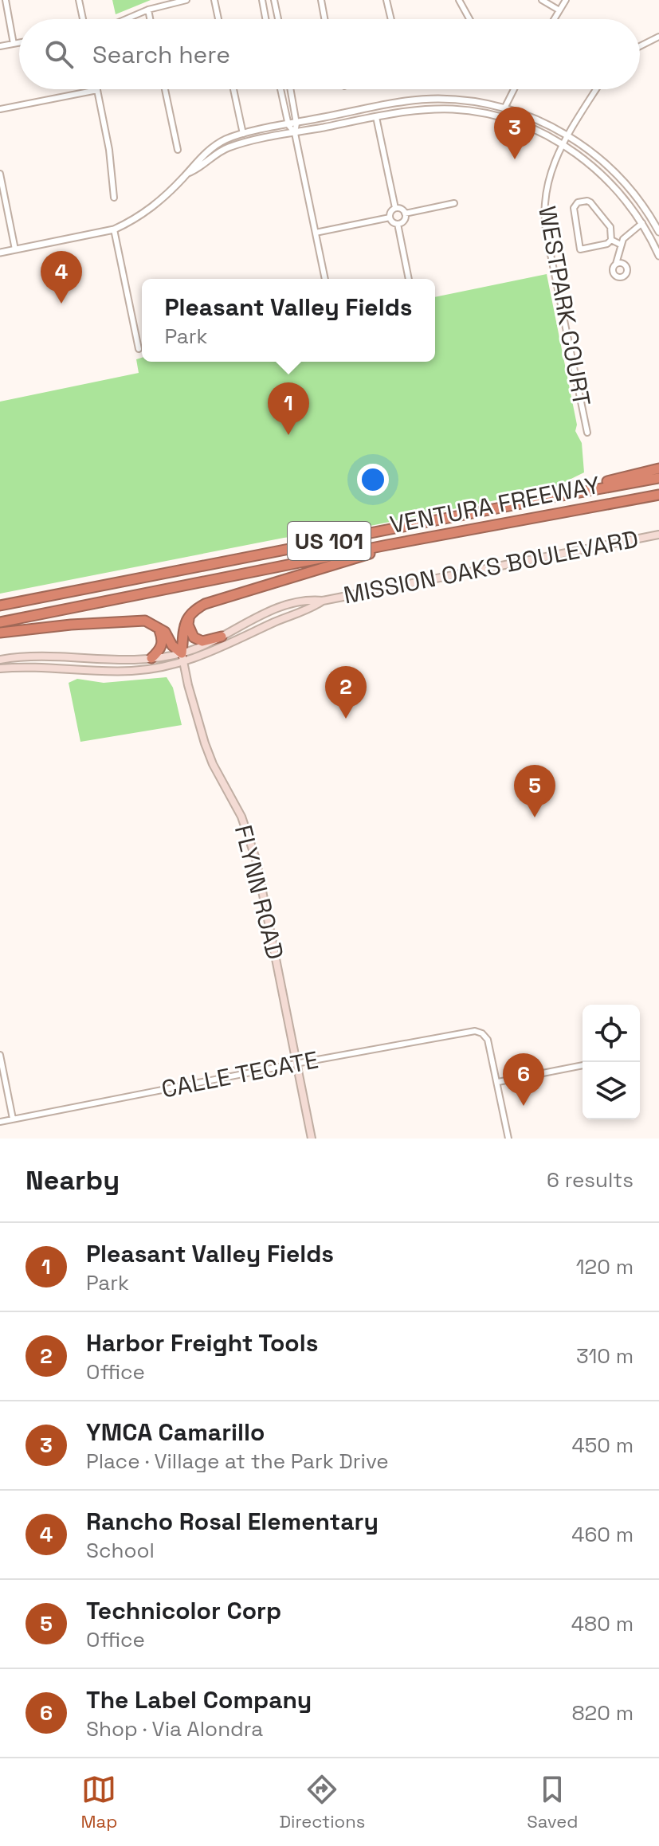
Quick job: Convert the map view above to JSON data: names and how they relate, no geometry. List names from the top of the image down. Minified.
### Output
{"streets":{"highway":["VENTURA FREEWAY","US 101"],"main road":["MISSION OAKS BOULEVARD","FLYNN ROAD"],"street":["WESTPARK COURT","CALLE TECATE"]},"crossings":[["MISSION OAKS BOULEVARD","FLYNN ROAD"],["FLYNN ROAD","CALLE TECATE"]],"page":{"search":"Search here","pins":["3","4","1","2","5","6"],"popup":["Pleasant Valley Fields","Park"],"heading":["Nearby","6 results"],"list":[{"mark":"1","name":"Pleasant Valley Fields","note":"Park","value":"120 m"},{"mark":"2","name":"Harbor Freight Tools","note":"Office","value":"310 m"},{"mark":"3","name":"YMCA Camarillo","note":"Place · Village at the Park Drive","value":"450 m"},{"mark":"4","name":"Rancho Rosal Elementary","note":"School","value":"460 m"},{"mark":"5","name":"Technicolor Corp","note":"Office","value":"480 m"},{"mark":"6","name":"The Label Company","note":"Shop · Via Alondra","value":"820 m"}],"nav":["Map","Directions","Saved"]}}
